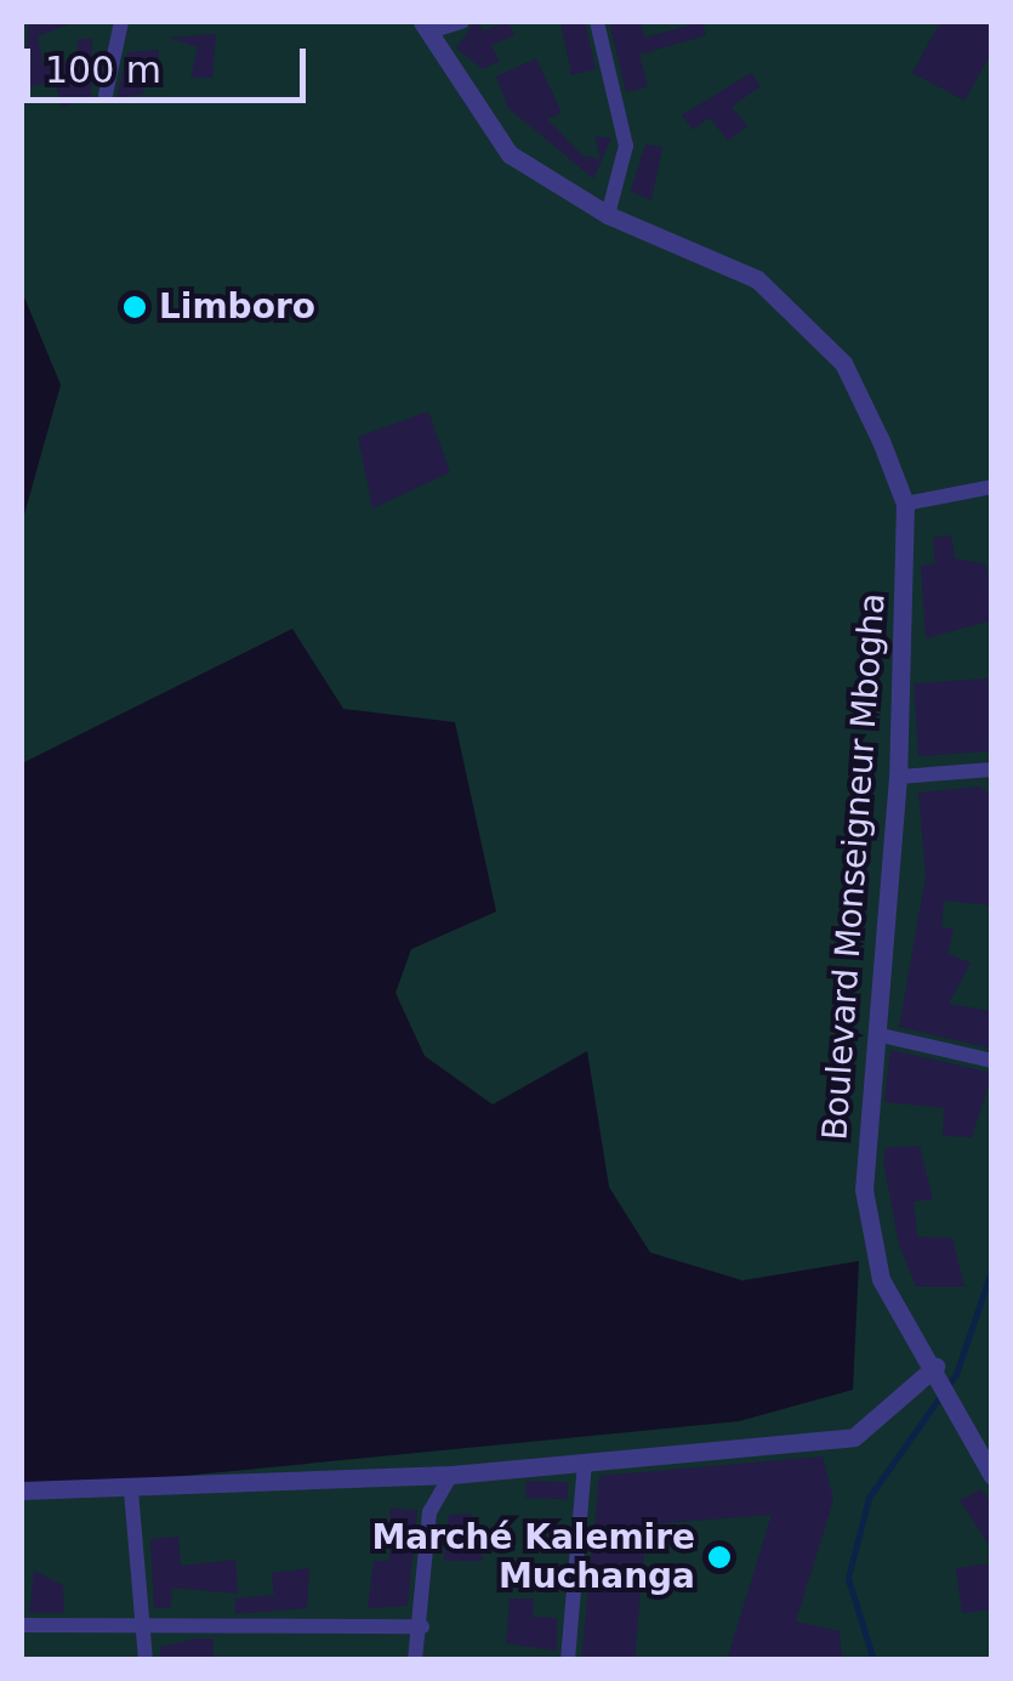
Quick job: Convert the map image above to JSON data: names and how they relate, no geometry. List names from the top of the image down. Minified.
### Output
{"streets":{"street":["Boulevard Monseigneur Mbogha"]},"places":["Limboro","Marché Kalemire Muchanga"],"scale_bar":"100 m"}
